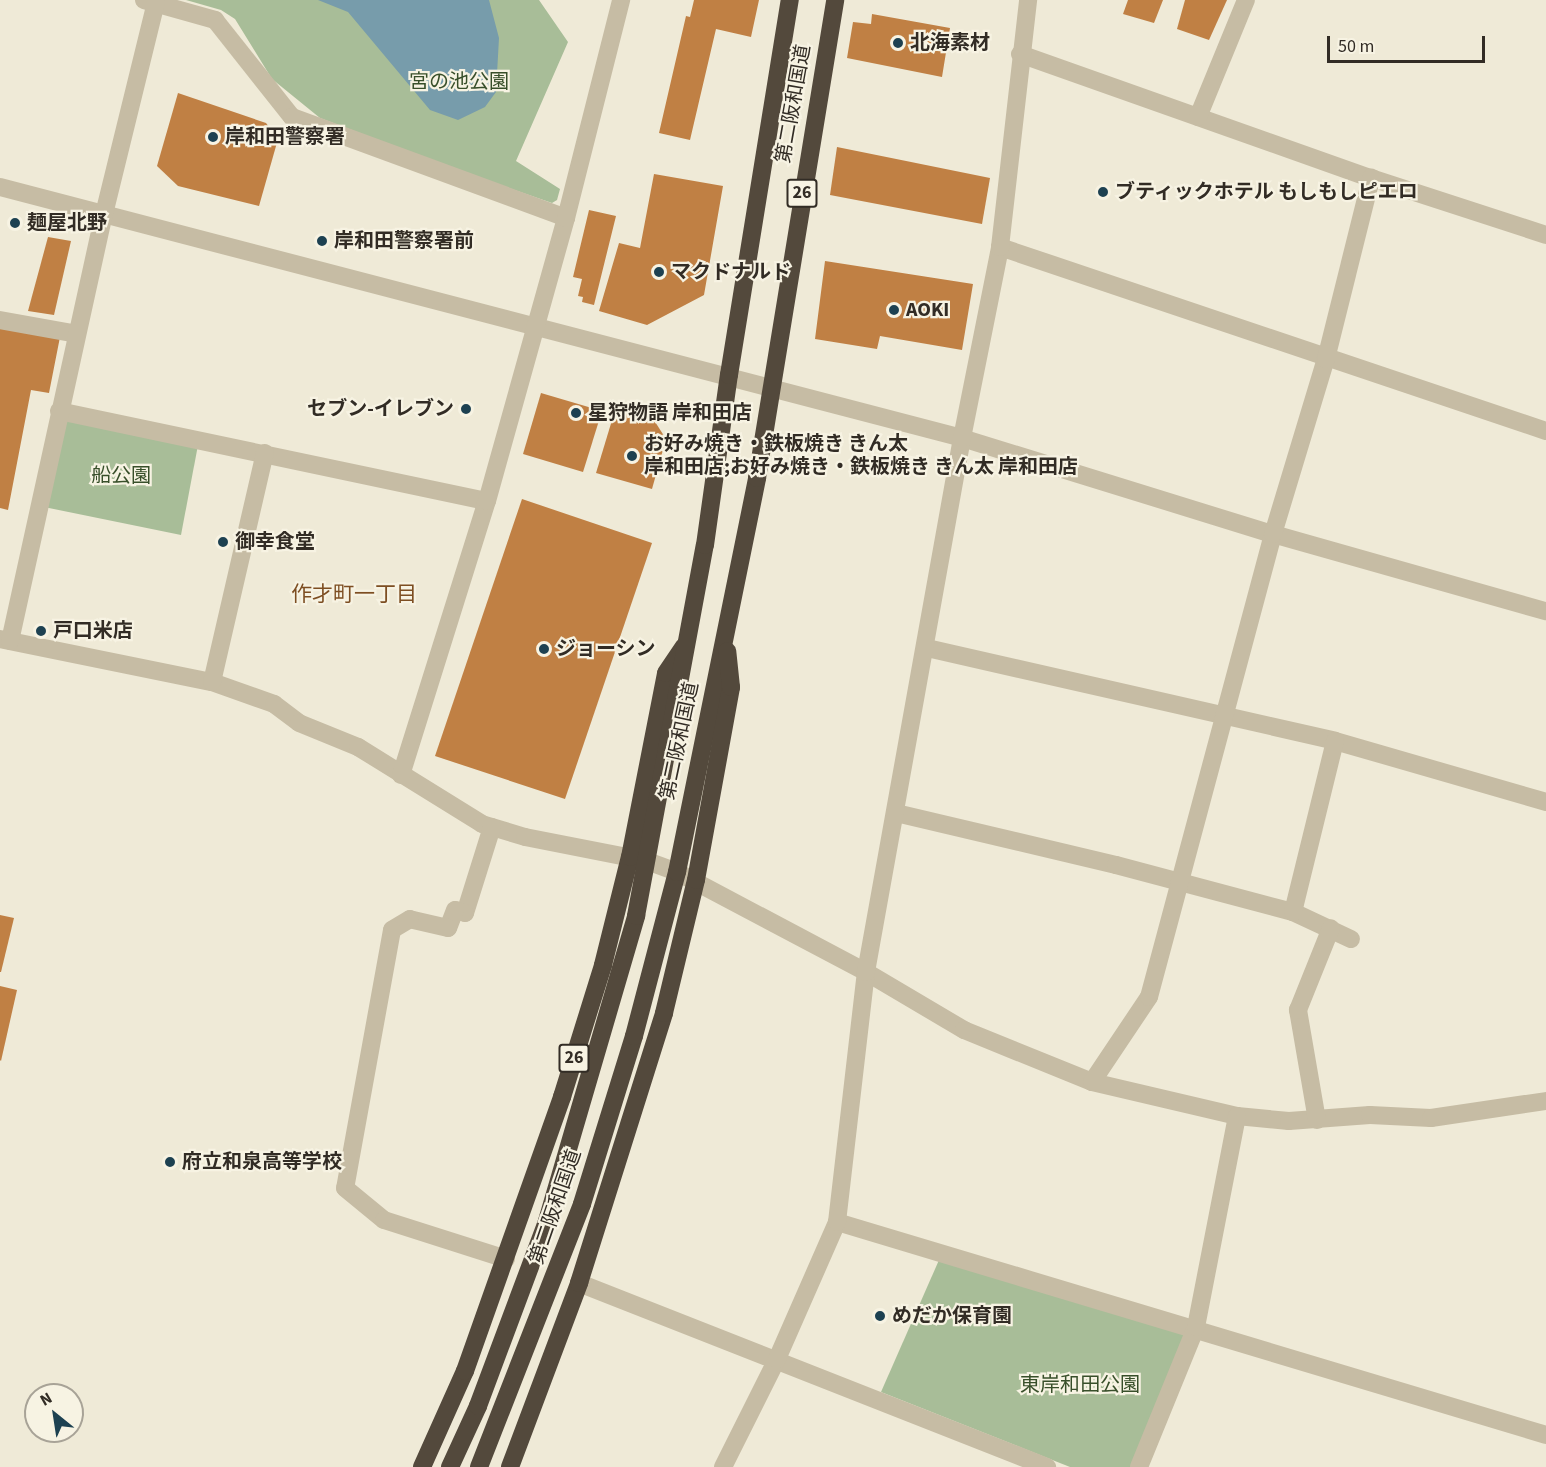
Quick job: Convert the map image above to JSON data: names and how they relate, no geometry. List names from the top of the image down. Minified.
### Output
{"streets":{"highway":["第二阪和国道","26"]},"crossings":[["第二阪和国道","26"]],"districts":["作才町一丁目"],"parks":["宮の池公園","船公園","東岸和田公園"],"places":["北海素材","岸和田警察署","ブティックホテル もしもしピエロ","麺屋北野","岸和田警察署前","マクドナルド","AOKI","セブン-イレブン","星狩物語 岸和田店","お好み焼き・鉄板焼き きん太 岸和田店;お好み焼き・鉄板焼き きん太 岸和田店","御幸食堂","戸口米店","ジョーシン","府立和泉高等学校","めだか保育園"],"scale_bar":"50 m","north":"top left"}
